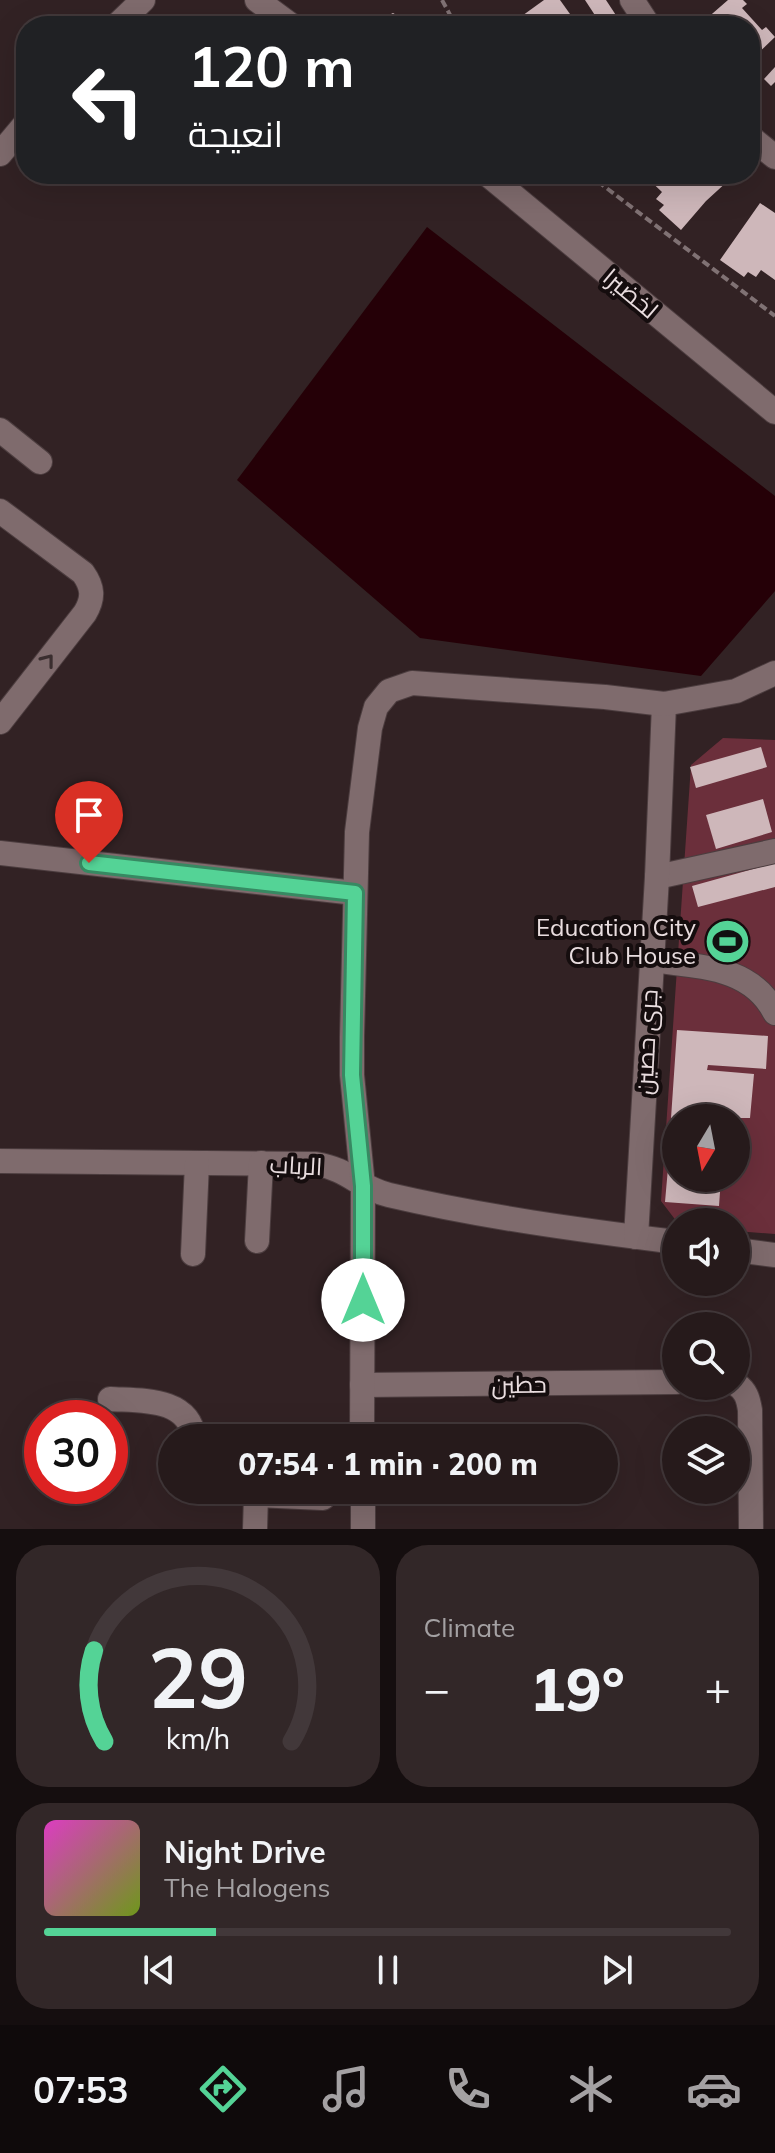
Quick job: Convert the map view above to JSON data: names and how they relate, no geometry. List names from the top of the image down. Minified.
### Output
{"streets":{"street":["لخضيرا","جرى حصين","الرباب","حطين"]},"crossings":[["جرى حصين","الرباب"]],"places":{"sports":["Education City Club House"]},"north":"bottom","page":{"turn":["120 m","انعيجة"],"limit":"30","trip":"07:54 · 1 min · 200 m","tile":"Climate","heat":["−","19°","+"],"song":["Night Drive","The Halogens"],"tabs":"07:53","gauge":["29","km/h"]}}
